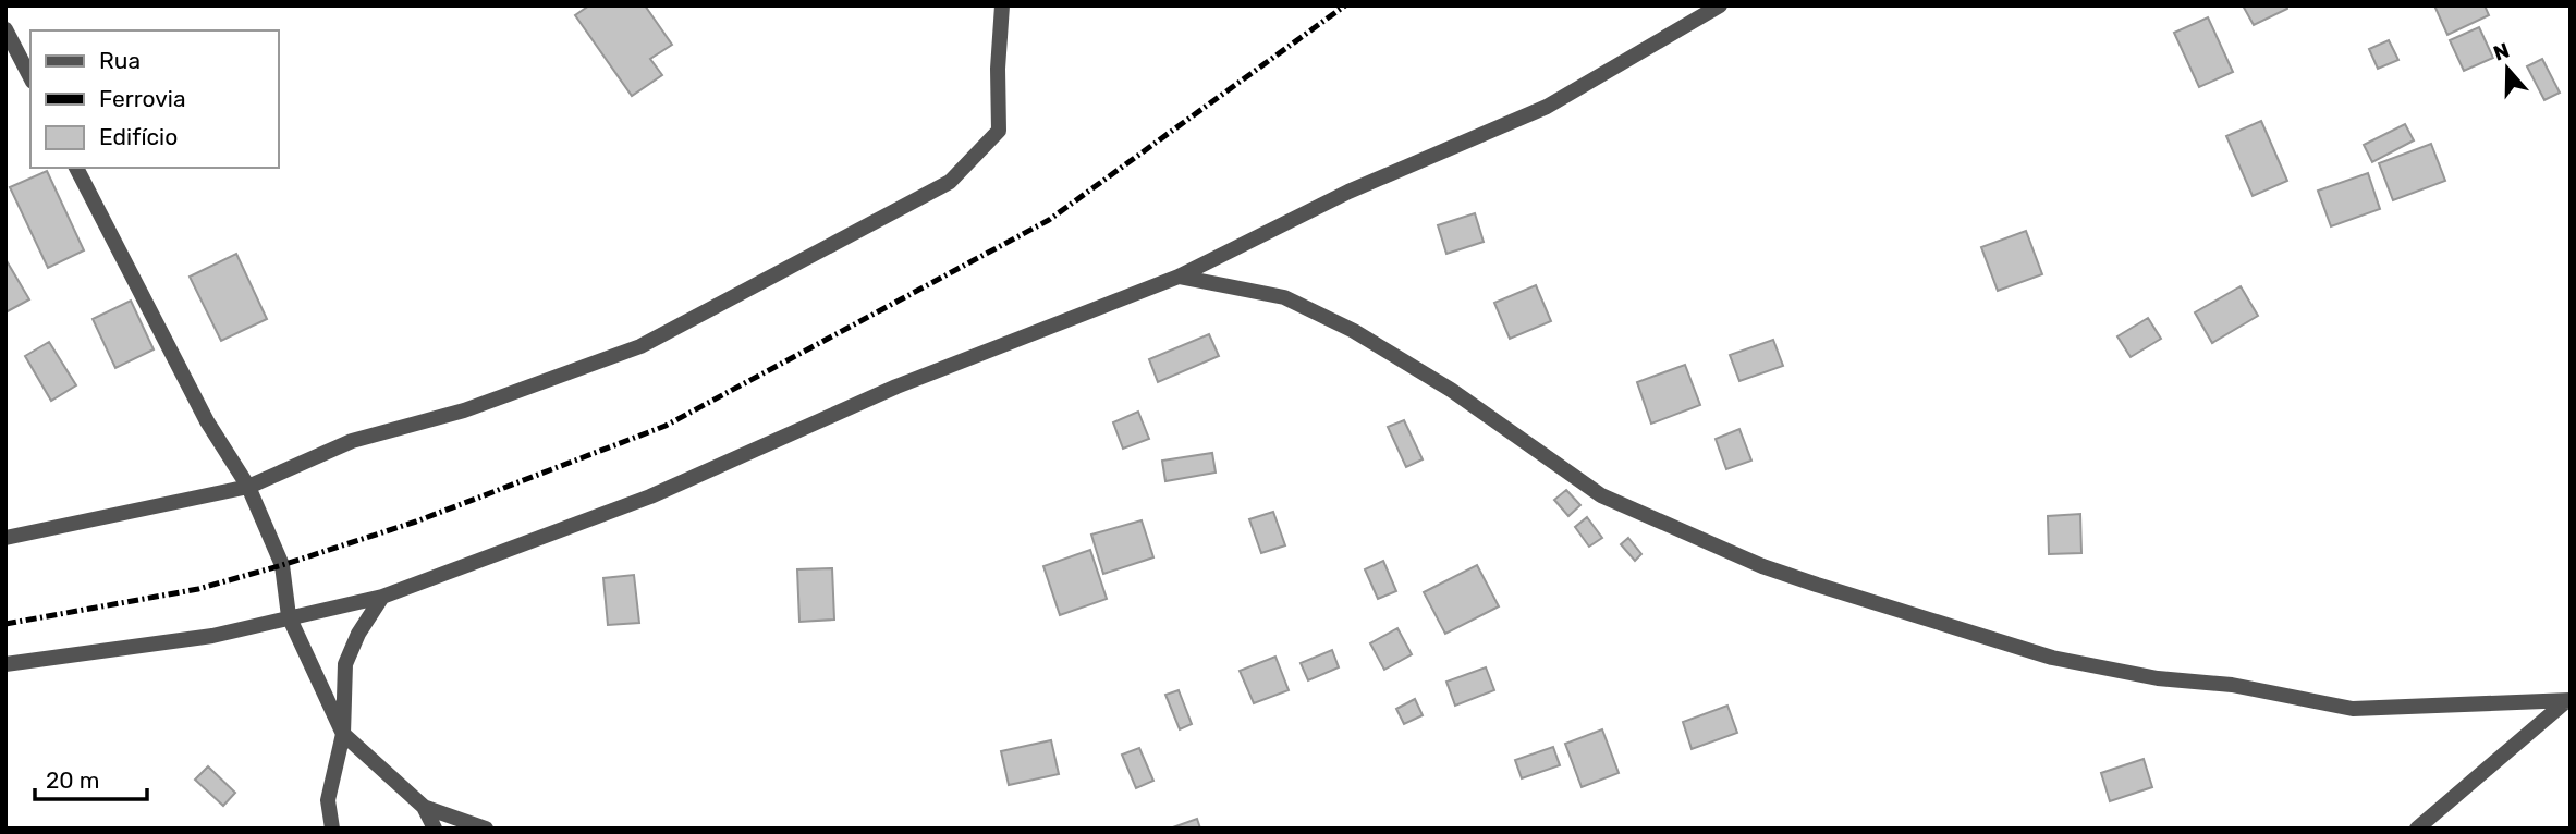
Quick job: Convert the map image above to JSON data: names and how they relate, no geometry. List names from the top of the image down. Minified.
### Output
{"legend":["Rua","Ferrovia","Edifício"],"scale_bar":"20 m","north":"top"}
